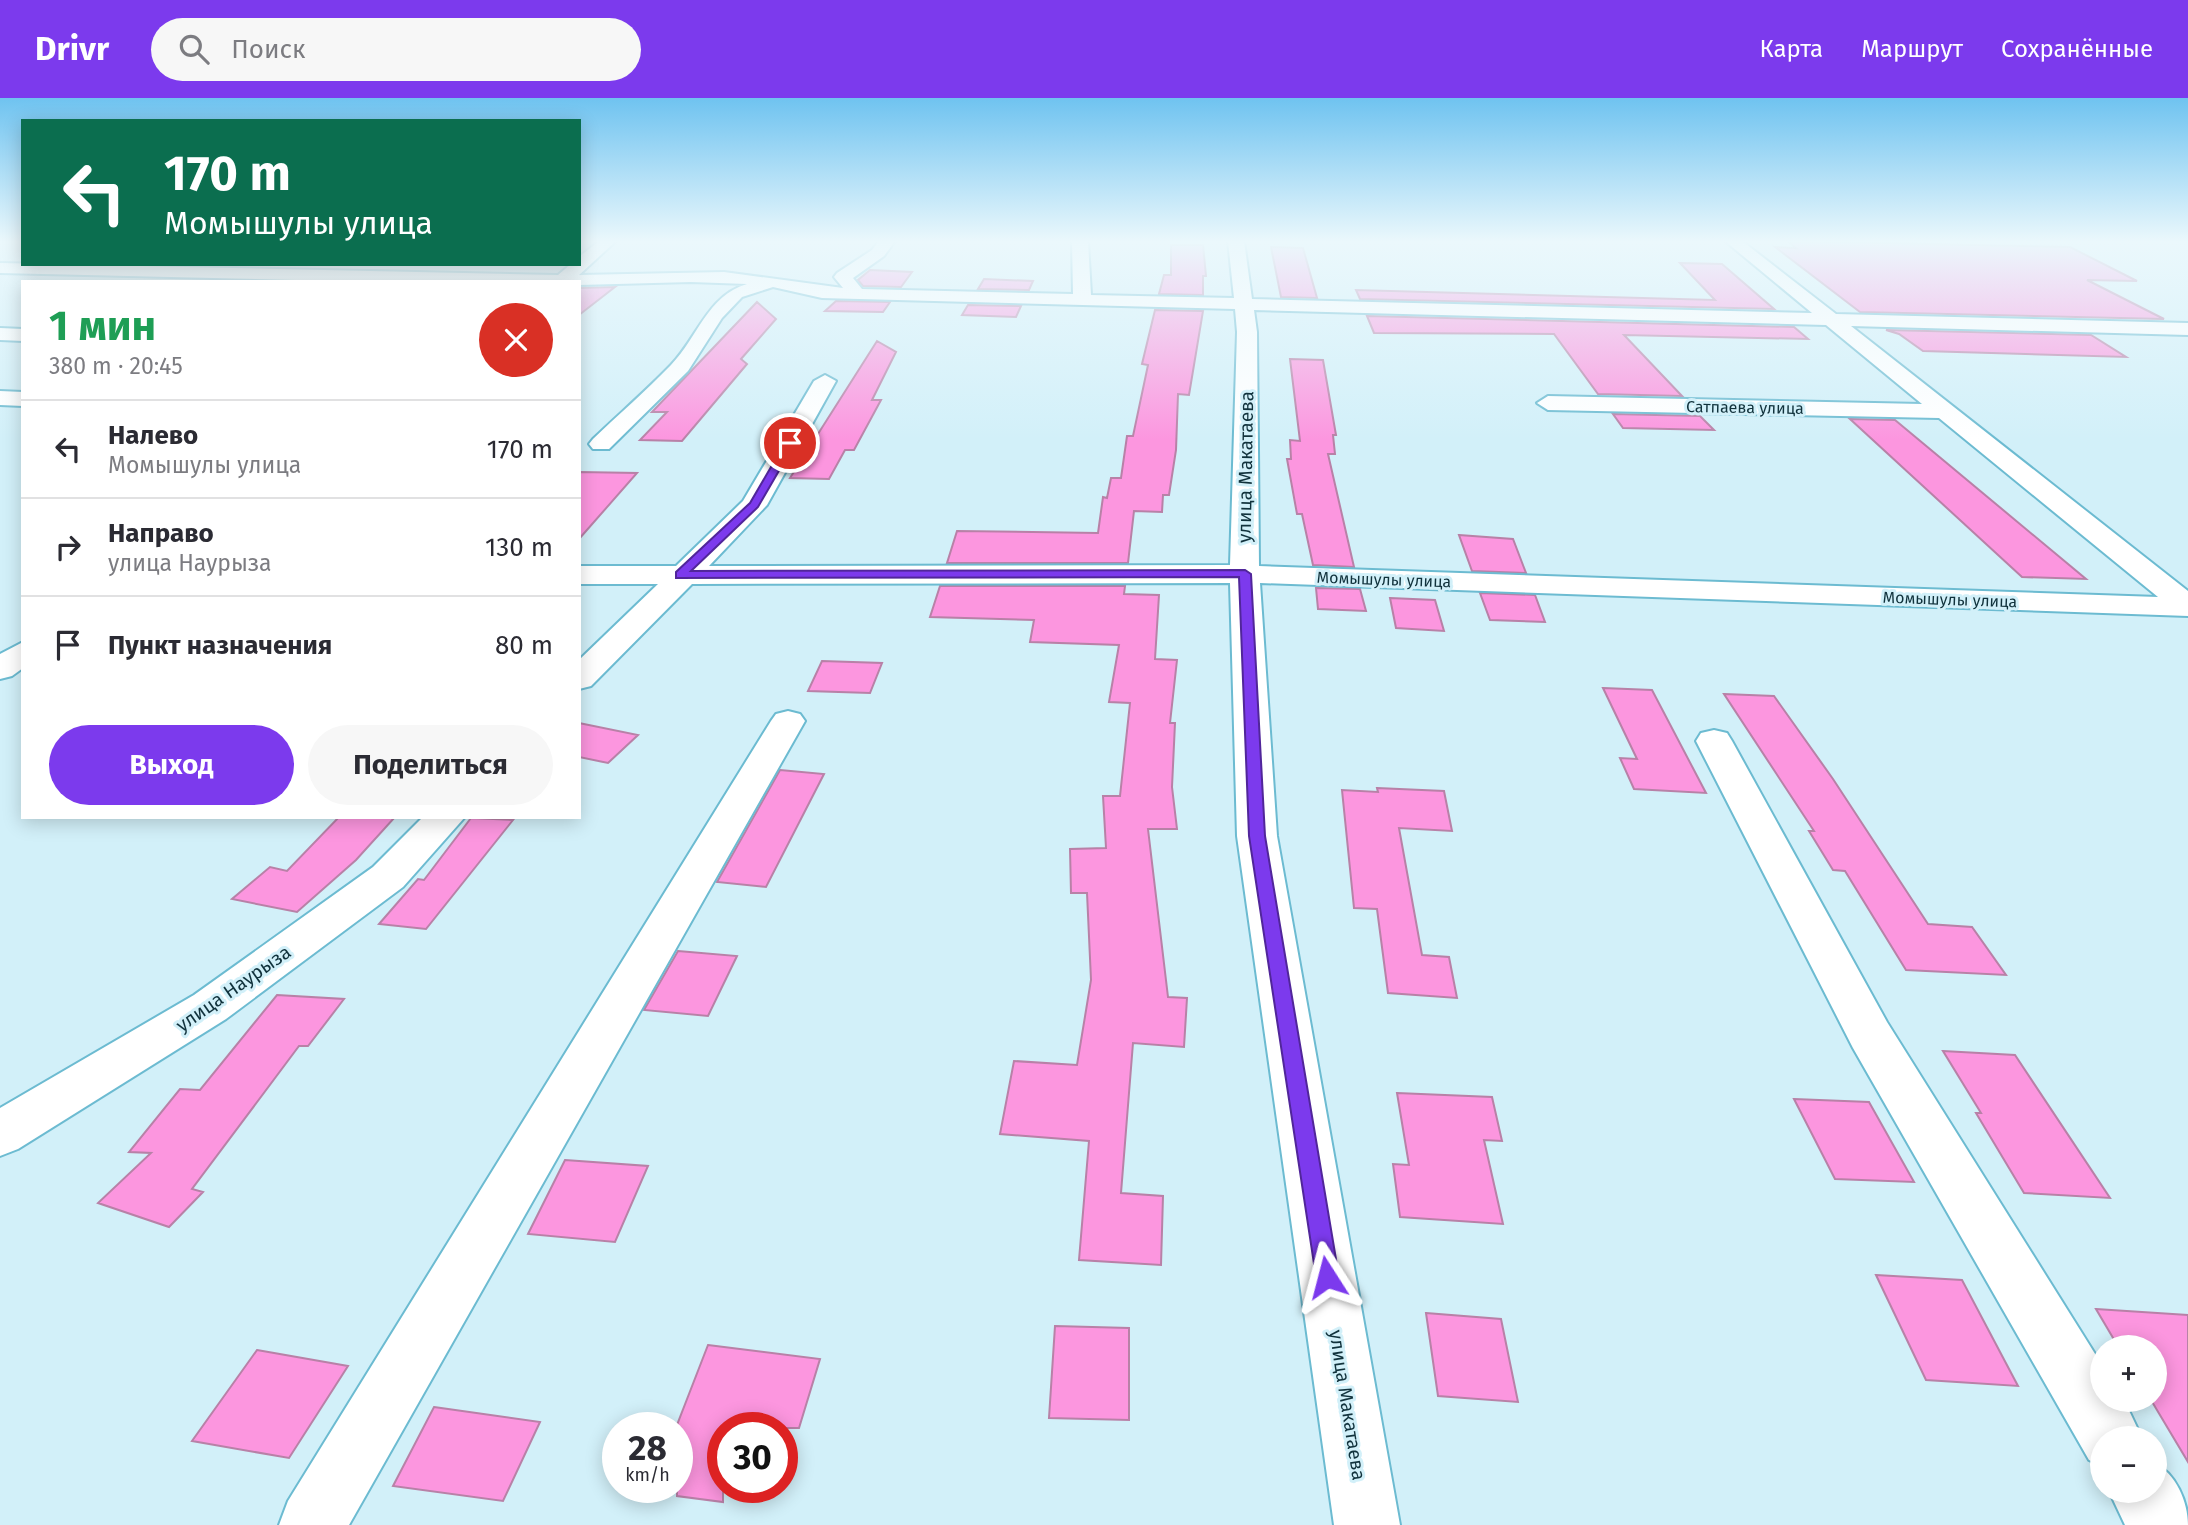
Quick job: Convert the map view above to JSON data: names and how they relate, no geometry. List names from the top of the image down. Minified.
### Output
{"streets":{"street":["Сатпаева улица","улица Макатаева","Момышулы улица","улица Наурыза"]},"crossings":[["улица Макатаева","Момышулы улица"]],"page":{"header":"Drivr","search":"Поиск","nav":["Карта","Маршрут","Сохранённые"],"turn":["170 m","Момышулы улица"],"heading":["1 мин","380 m · 20:45"],"list":[{"name":"Налево","note":"Момышулы улица","value":"170 m"},{"name":"Направо","note":"улица Наурыза","value":"130 m"},{"name":"Пункт назначения","value":"80 m"}],"buttons":["Выход","Поделиться"],"map_buttons":["+","−"],"speed":"28 km/h","limit":"30"}}
